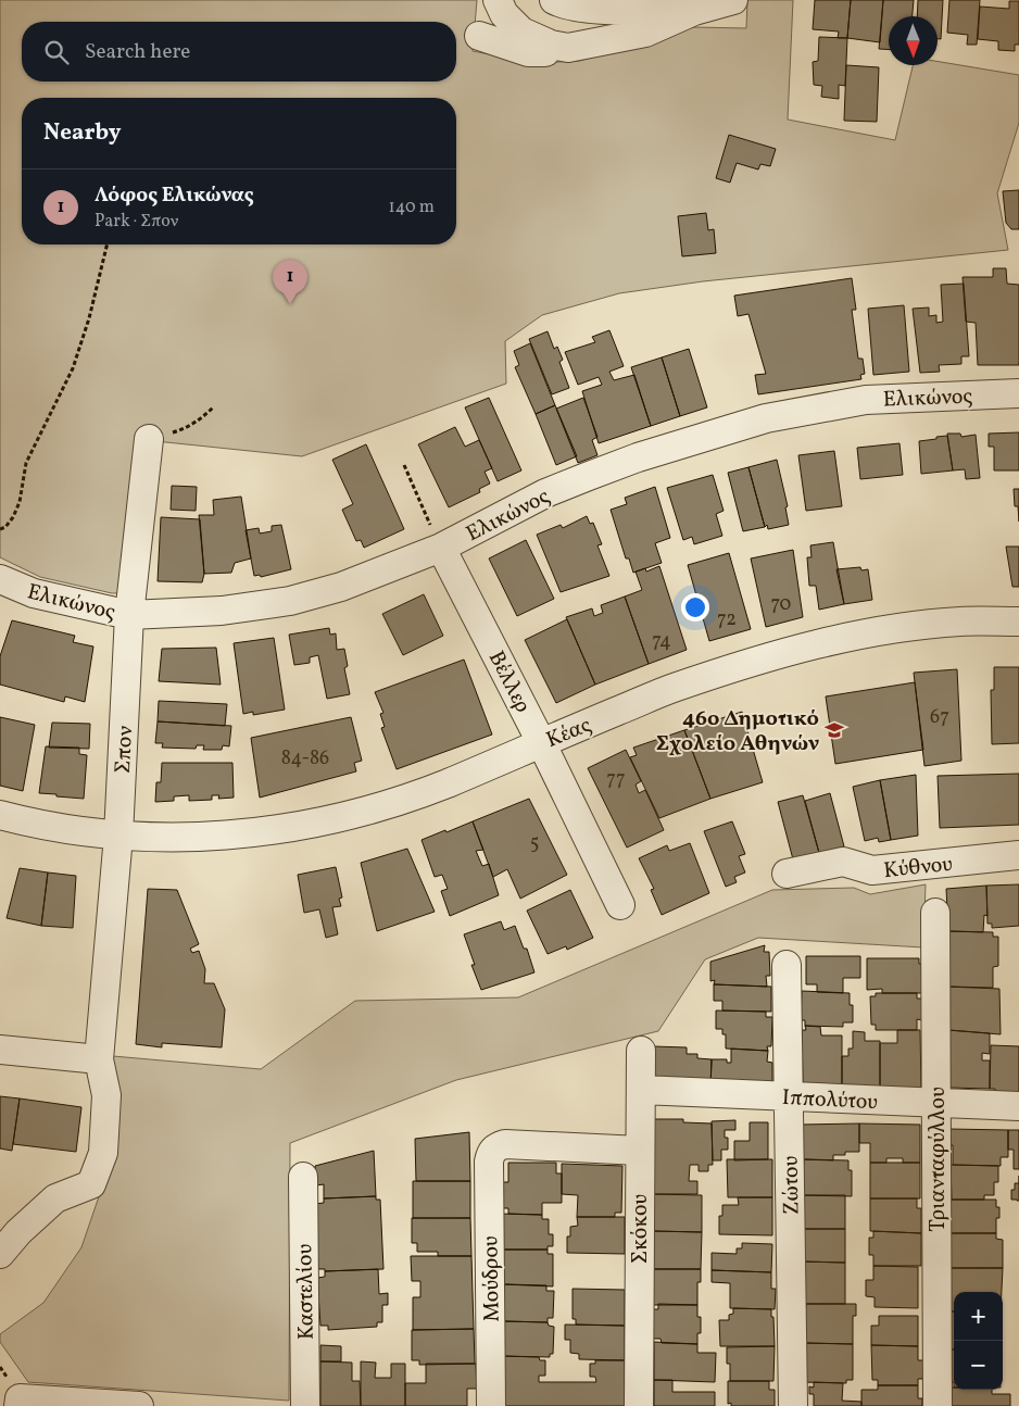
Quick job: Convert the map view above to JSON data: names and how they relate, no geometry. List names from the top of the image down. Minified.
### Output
{"streets":{"street":["Ελικώνος","Βέλλερ","Κέας","Σπον","Κύθνου","Ιππολύτου","Τριανταφύλλου","Ζώτου","Σκόκου","Μούδρου","Καστελίου"]},"crossings":[["Ελικώνος","Βέλλερ"],["Ελικώνος","Σπον"],["Βέλλερ","Κέας"],["Κέας","Σπον"],["Ιππολύτου","Τριανταφύλλου"],["Ιππολύτου","Ζώτου"],["Ιππολύτου","Σκόκου"],["Σκόκου","Μούδρου"]],"places":{"school or university":["46ο Δημοτικό Σχολείο Αθηνών"]},"house_numbers":["70","72","74","67","84-86","77","5"],"north":"bottom","page":{"search":"Search here","heading":"Nearby","list":[{"mark":"1","name":"Λόφος Ελικώνας","note":"Park · Σπον","value":"140 m"}],"pins":"1","map_buttons":["+","−"]}}
